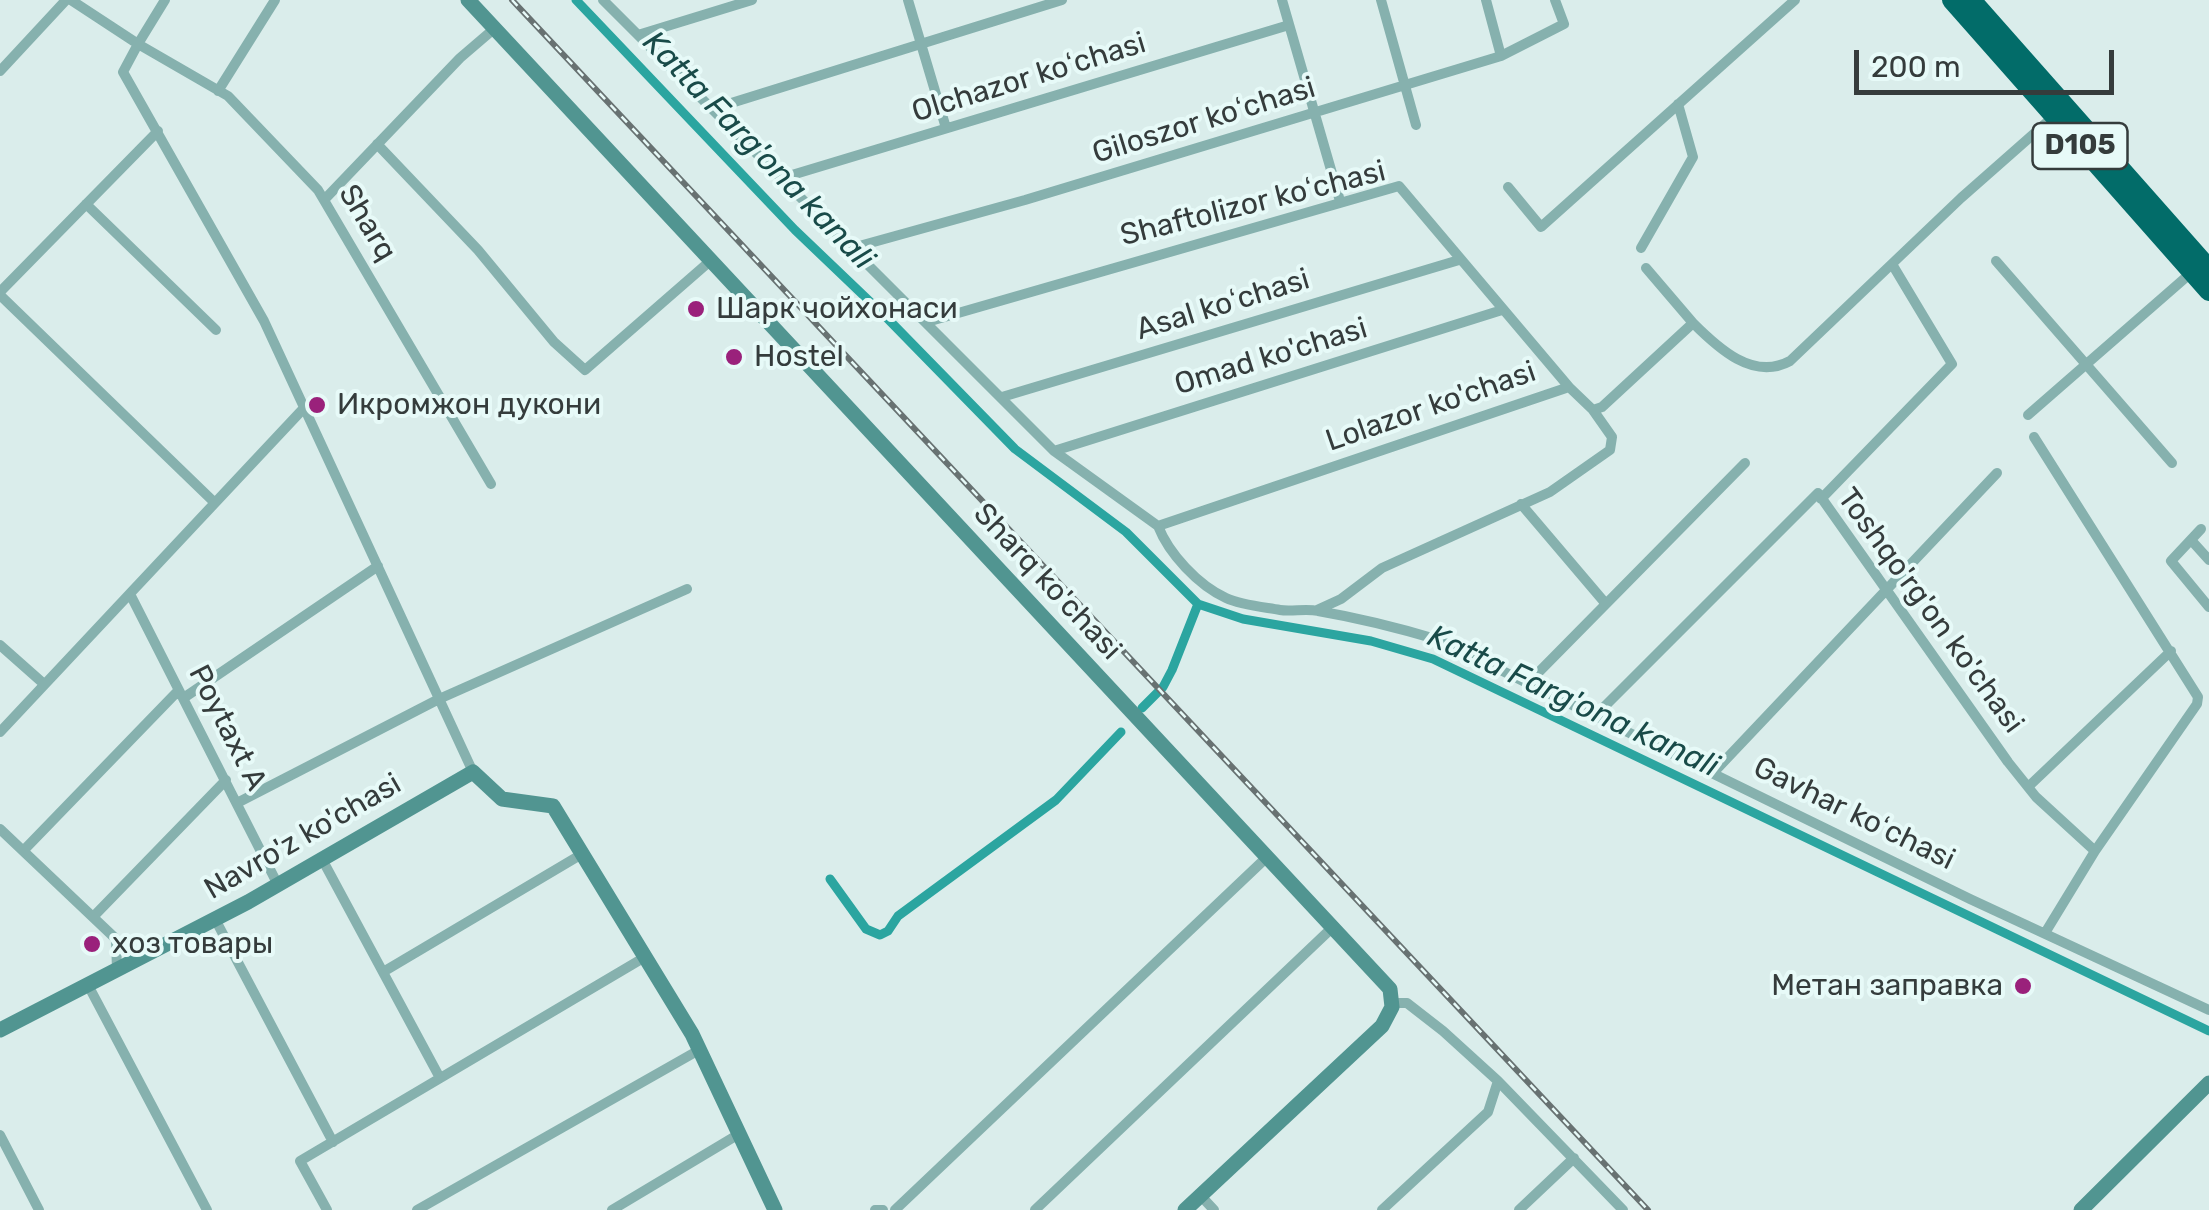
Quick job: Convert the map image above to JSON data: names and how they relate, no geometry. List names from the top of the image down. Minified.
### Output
{"streets":{"highway":["D105"],"main road":["Sharq ko'chasi","Navro'z ko'chasi"],"street":["Olchazor koʻchasi","Giloszor koʻchasi","Shaftolizor koʻchasi","Sharq","Asal koʻchasi","Omad ko'chasi","Lolazor ko'chasi","Toshqo'rg'on ko'chasi","Poytaxt A","Gavhar koʻchasi"]},"crossings":[["Olchazor koʻchasi","Gavhar koʻchasi"],["Giloszor koʻchasi","Gavhar koʻchasi"],["Shaftolizor koʻchasi","Asal koʻchasi"],["Shaftolizor koʻchasi","Omad ko'chasi"],["Shaftolizor koʻchasi","Lolazor ko'chasi"],["Shaftolizor koʻchasi","Gavhar koʻchasi"],["Asal koʻchasi","Gavhar koʻchasi"],["Omad ko'chasi","Gavhar koʻchasi"],["Lolazor ko'chasi","Gavhar koʻchasi"],["Toshqo'rg'on ko'chasi","Gavhar koʻchasi"],["Poytaxt A","Navro'z ko'chasi"]],"water":["Katta Farg'ona kanali"],"places":["Шарк чойхонаси","Hostel","Икромжон дукони","хоз товары","Метан заправка"],"scale_bar":"200 m"}
